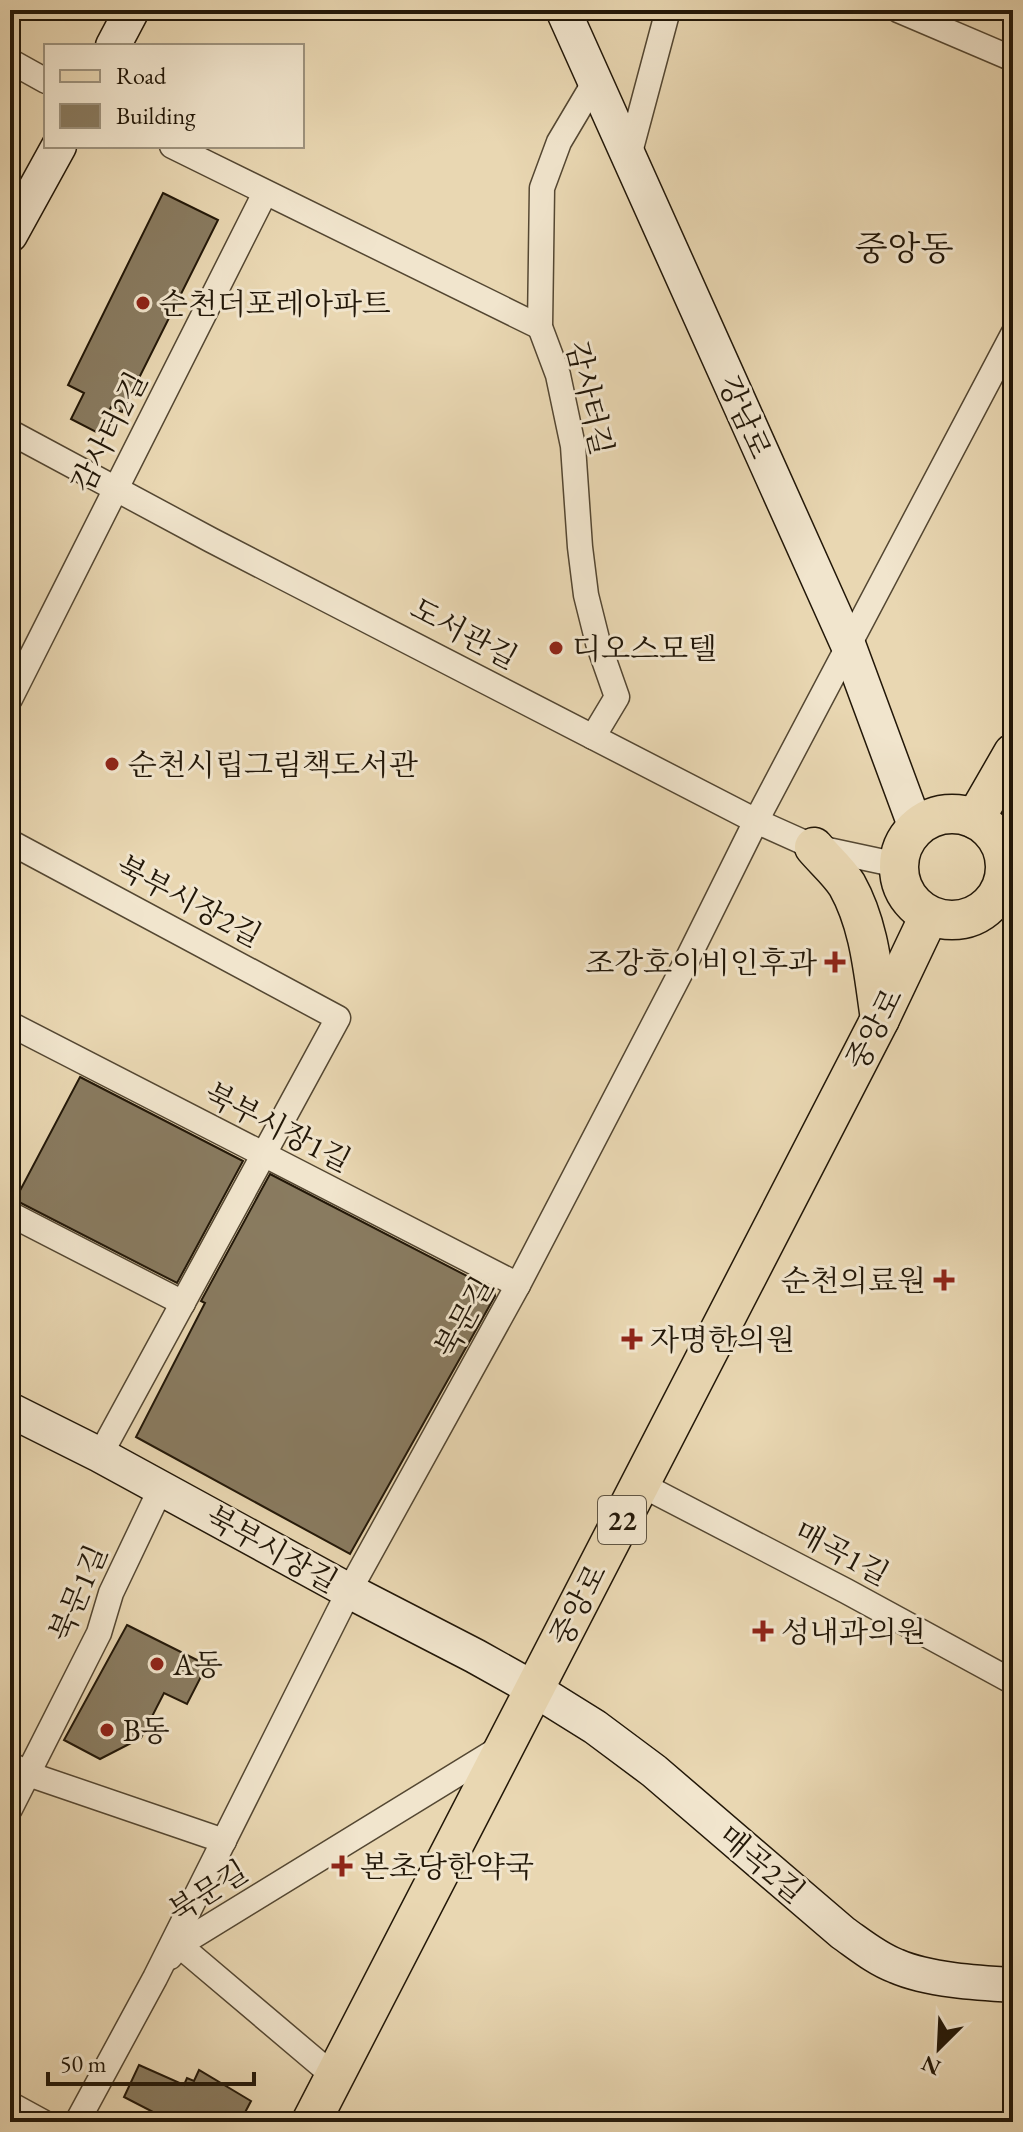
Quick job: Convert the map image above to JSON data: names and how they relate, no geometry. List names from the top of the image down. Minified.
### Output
{"streets":{"main road":["중앙로","22"],"street":["감사터길","강남로","감사터2길","도서관길","북부시장2길","북부시장1길","북문길","북부시장길","매곡1길","북문1길","매곡2길"]},"crossings":[["감사터길","감사터2길"],["감사터길","도서관길"],["강남로","도서관길"],["강남로","중앙로"],["강남로","북문길"],["감사터2길","도서관길"],["도서관길","중앙로"],["도서관길","북문길"],["북부시장2길","북부시장1길"],["중앙로","북문길"],["중앙로","북부시장길"],["중앙로","매곡1길"],["중앙로","매곡2길"],["북부시장1길","북문길"],["북문길","북부시장길"],["북문길","북문1길"],["북부시장길","북문1길"],["북부시장길","매곡2길"]],"districts":["중앙동"],"places":{"other":["순천더포레아파트","디오스모텔","순천시립그림책도서관","A동","B동"],"health":["조강호이비인후과","순천의료원","자명한의원","성내과의원","본초당한약국"]},"legend":["Road","Building"],"scale_bar":"50 m","north":"bottom left"}
